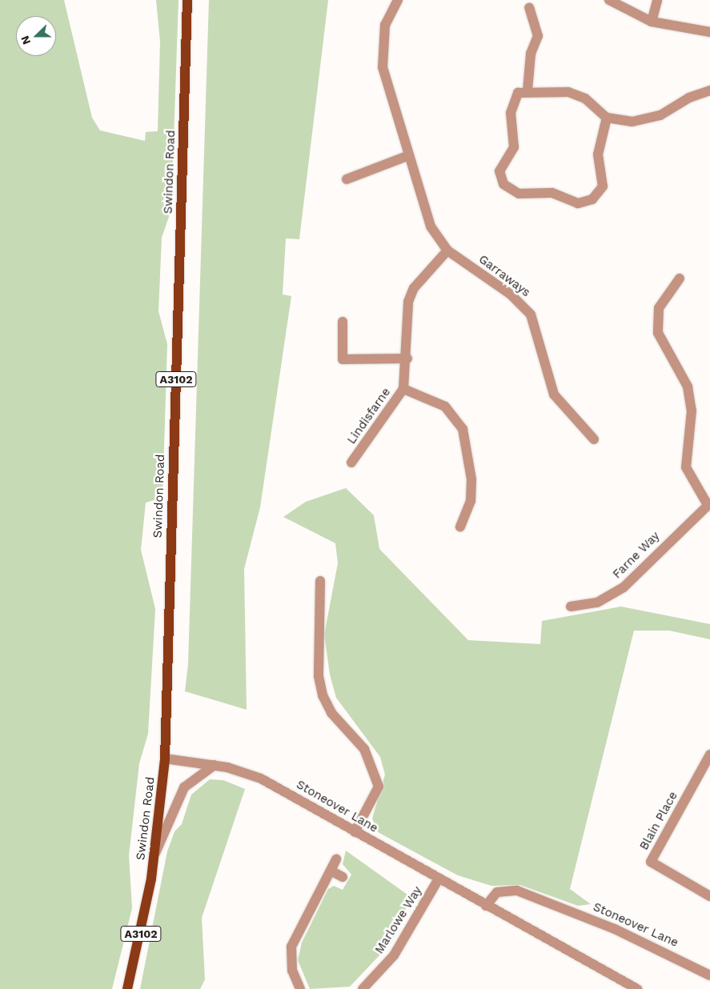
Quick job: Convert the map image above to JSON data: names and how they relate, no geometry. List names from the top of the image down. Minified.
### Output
{"streets":{"main road":["Swindon Road","A3102"],"street":["Garraways","Lindisfarne","Farne Way","Stoneover Lane","Blain Place","Marlowe Way"]},"crossings":[["Swindon Road","Stoneover Lane"],["Garraways","Lindisfarne"],["Stoneover Lane","Marlowe Way"]],"north":"left"}
